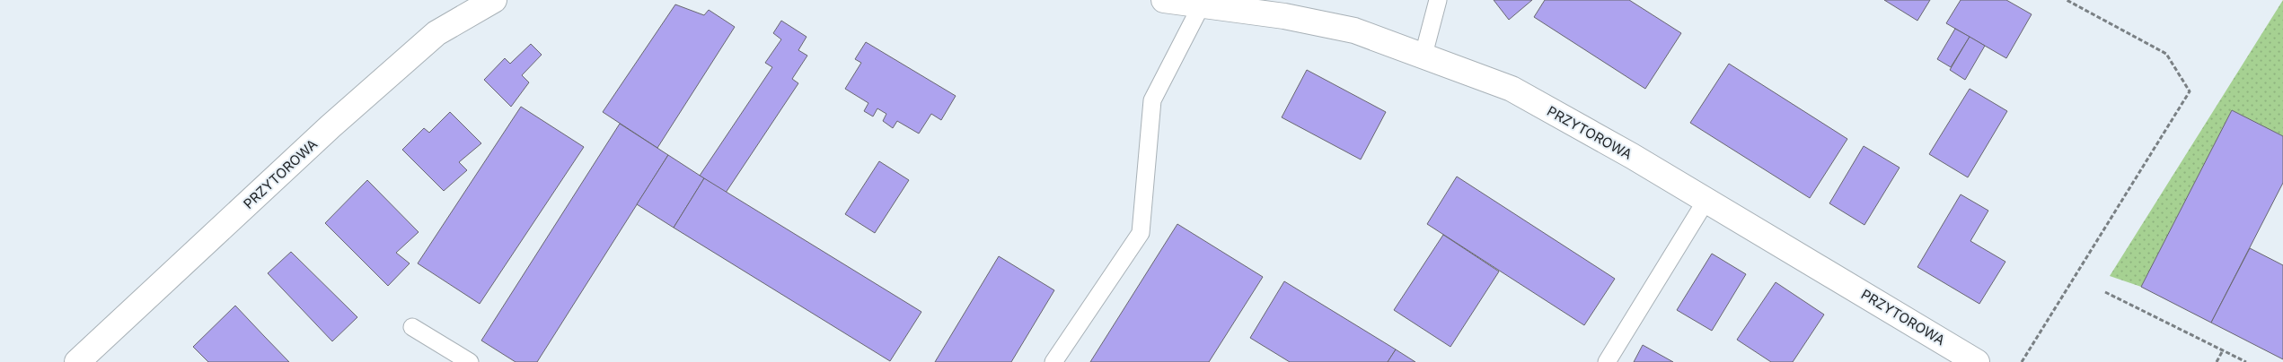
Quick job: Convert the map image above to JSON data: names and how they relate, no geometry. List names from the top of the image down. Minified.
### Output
{"streets":{"street":["PRZYTOROWA"]}}
